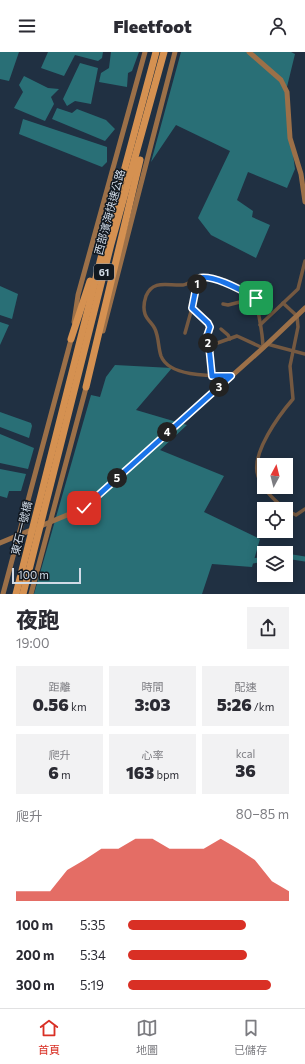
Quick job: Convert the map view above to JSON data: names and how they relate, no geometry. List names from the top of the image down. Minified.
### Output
{"streets":{"highway":["西部濱海快速公路","61","東石一號橋"]},"crossings":[["西部濱海快速公路","東石一號橋"]],"scale_bar":"100 m","north":"top","page":{"header":"Fleetfoot","pins":["1","2","3","4","5"],"scale":"100 m","heading":["夜跑","19:00"],"stats":[["距離","0.56 km"],["時間","3:03"],["配速","5:26 /km"],["爬升","6 m"],["心率","163 bpm"],["kcal","36"]],"chart":["爬升","80–85 m"],"list":[{"name":"100 m","note":"5:35"},{"name":"200 m","note":"5:34"},{"name":"300 m","note":"5:19"}],"tabs":["首頁","地圖","已儲存"]}}
